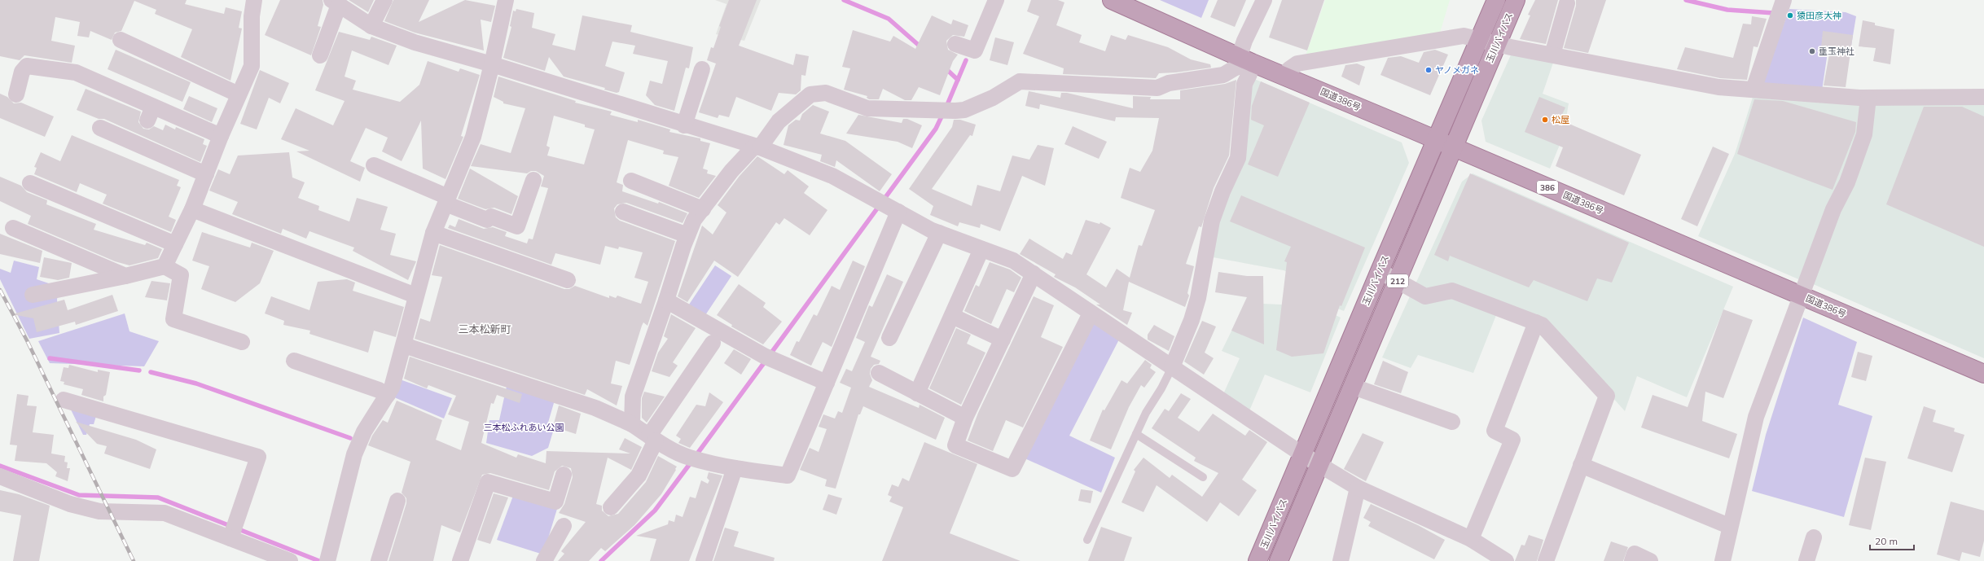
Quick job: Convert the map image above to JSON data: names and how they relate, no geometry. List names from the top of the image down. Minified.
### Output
{"streets":{"highway":["玉川バイパス","国道386号","386","212"]},"crossings":[["玉川バイパス","国道386号"]],"districts":["三本松新町"],"parks":["三本松ふれあい公園"],"places":["猿田彦大神","垂玉神社","ヤノメガネ","松屋"],"scale_bar":"20 m"}
